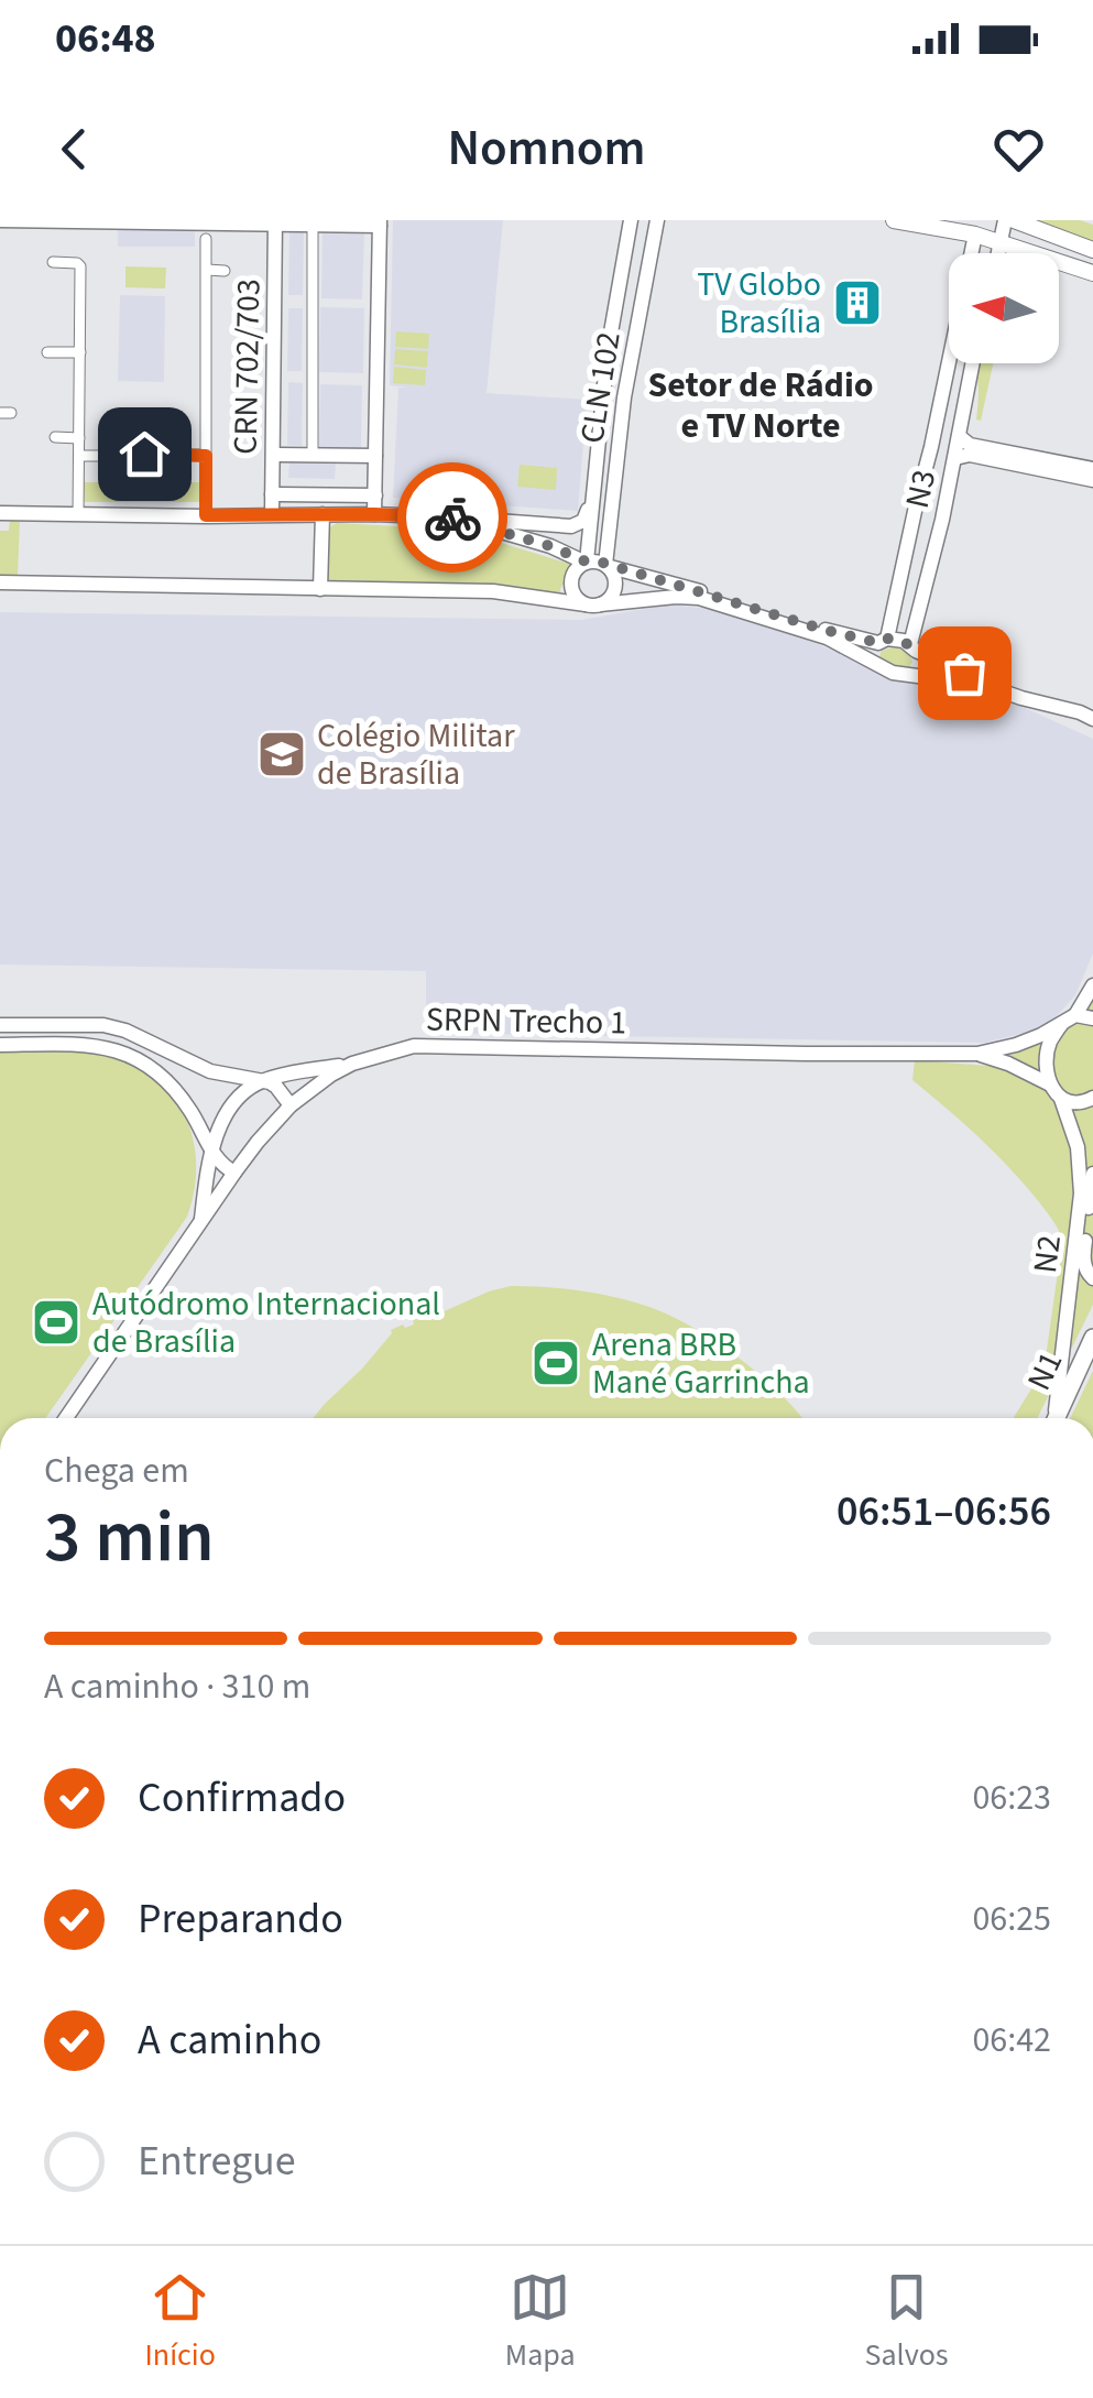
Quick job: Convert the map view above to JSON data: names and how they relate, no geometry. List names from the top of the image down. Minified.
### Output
{"streets":{"highway":["N1"],"main road":["CRN 702/703","CLN 102","N3","SRPN Trecho 1","N2"]},"crossings":[["SRPN Trecho 1","N2"]],"districts":["Setor de Rádio e TV Norte"],"places":{"building":["TV Globo Brasília"],"school or university":["Colégio Militar de Brasília"],"sports":["Autódromo Internacional de Brasília","Arena BRB Mané Garrincha"]},"north":"left","page":{"status":"06:48","header":"Nomnom","heading":["3 min","Chega em","06:51–06:56"],"bar":"A caminho · 310 m","list":[["Confirmado","06:23"],["Preparando","06:25"],["A caminho","06:42"],"Entregue"],"tabs":["Início","Mapa","Salvos"]}}
